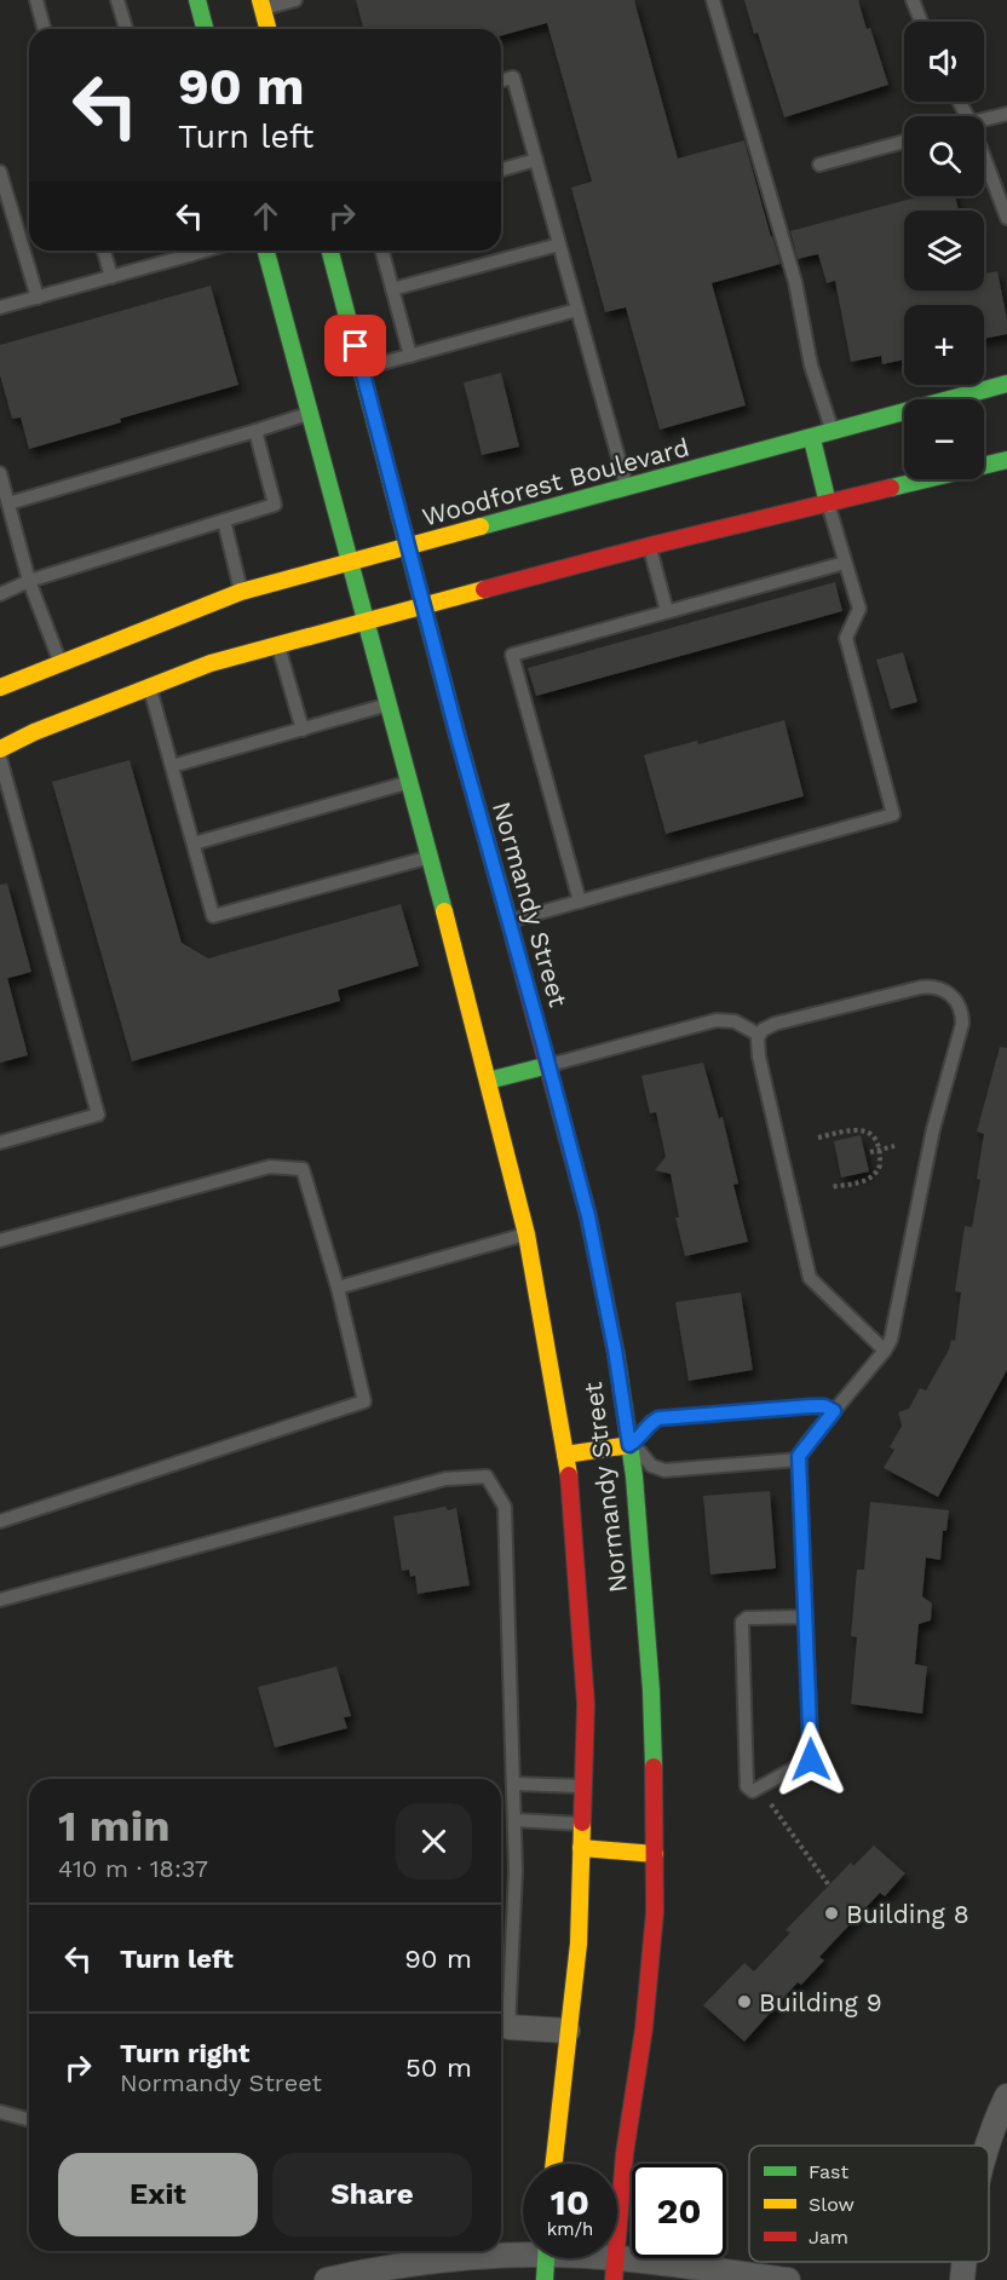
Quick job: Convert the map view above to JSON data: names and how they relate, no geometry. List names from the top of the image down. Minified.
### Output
{"streets":{"main road":["Woodforest Boulevard","Normandy Street"]},"crossings":[["Woodforest Boulevard","Normandy Street"]],"places":["Building 8","Building 9"],"legend":["Fast","Slow","Jam"],"page":{"map_buttons":["+","−"],"turn":["90 m","Turn left"],"heading":["1 min","410 m · 18:37"],"list":[{"name":"Turn left","value":"90 m"},{"name":"Turn right","note":"Normandy Street","value":"50 m"}],"buttons":["Exit","Share"],"speed":"10 km/h","limit":"20"}}
